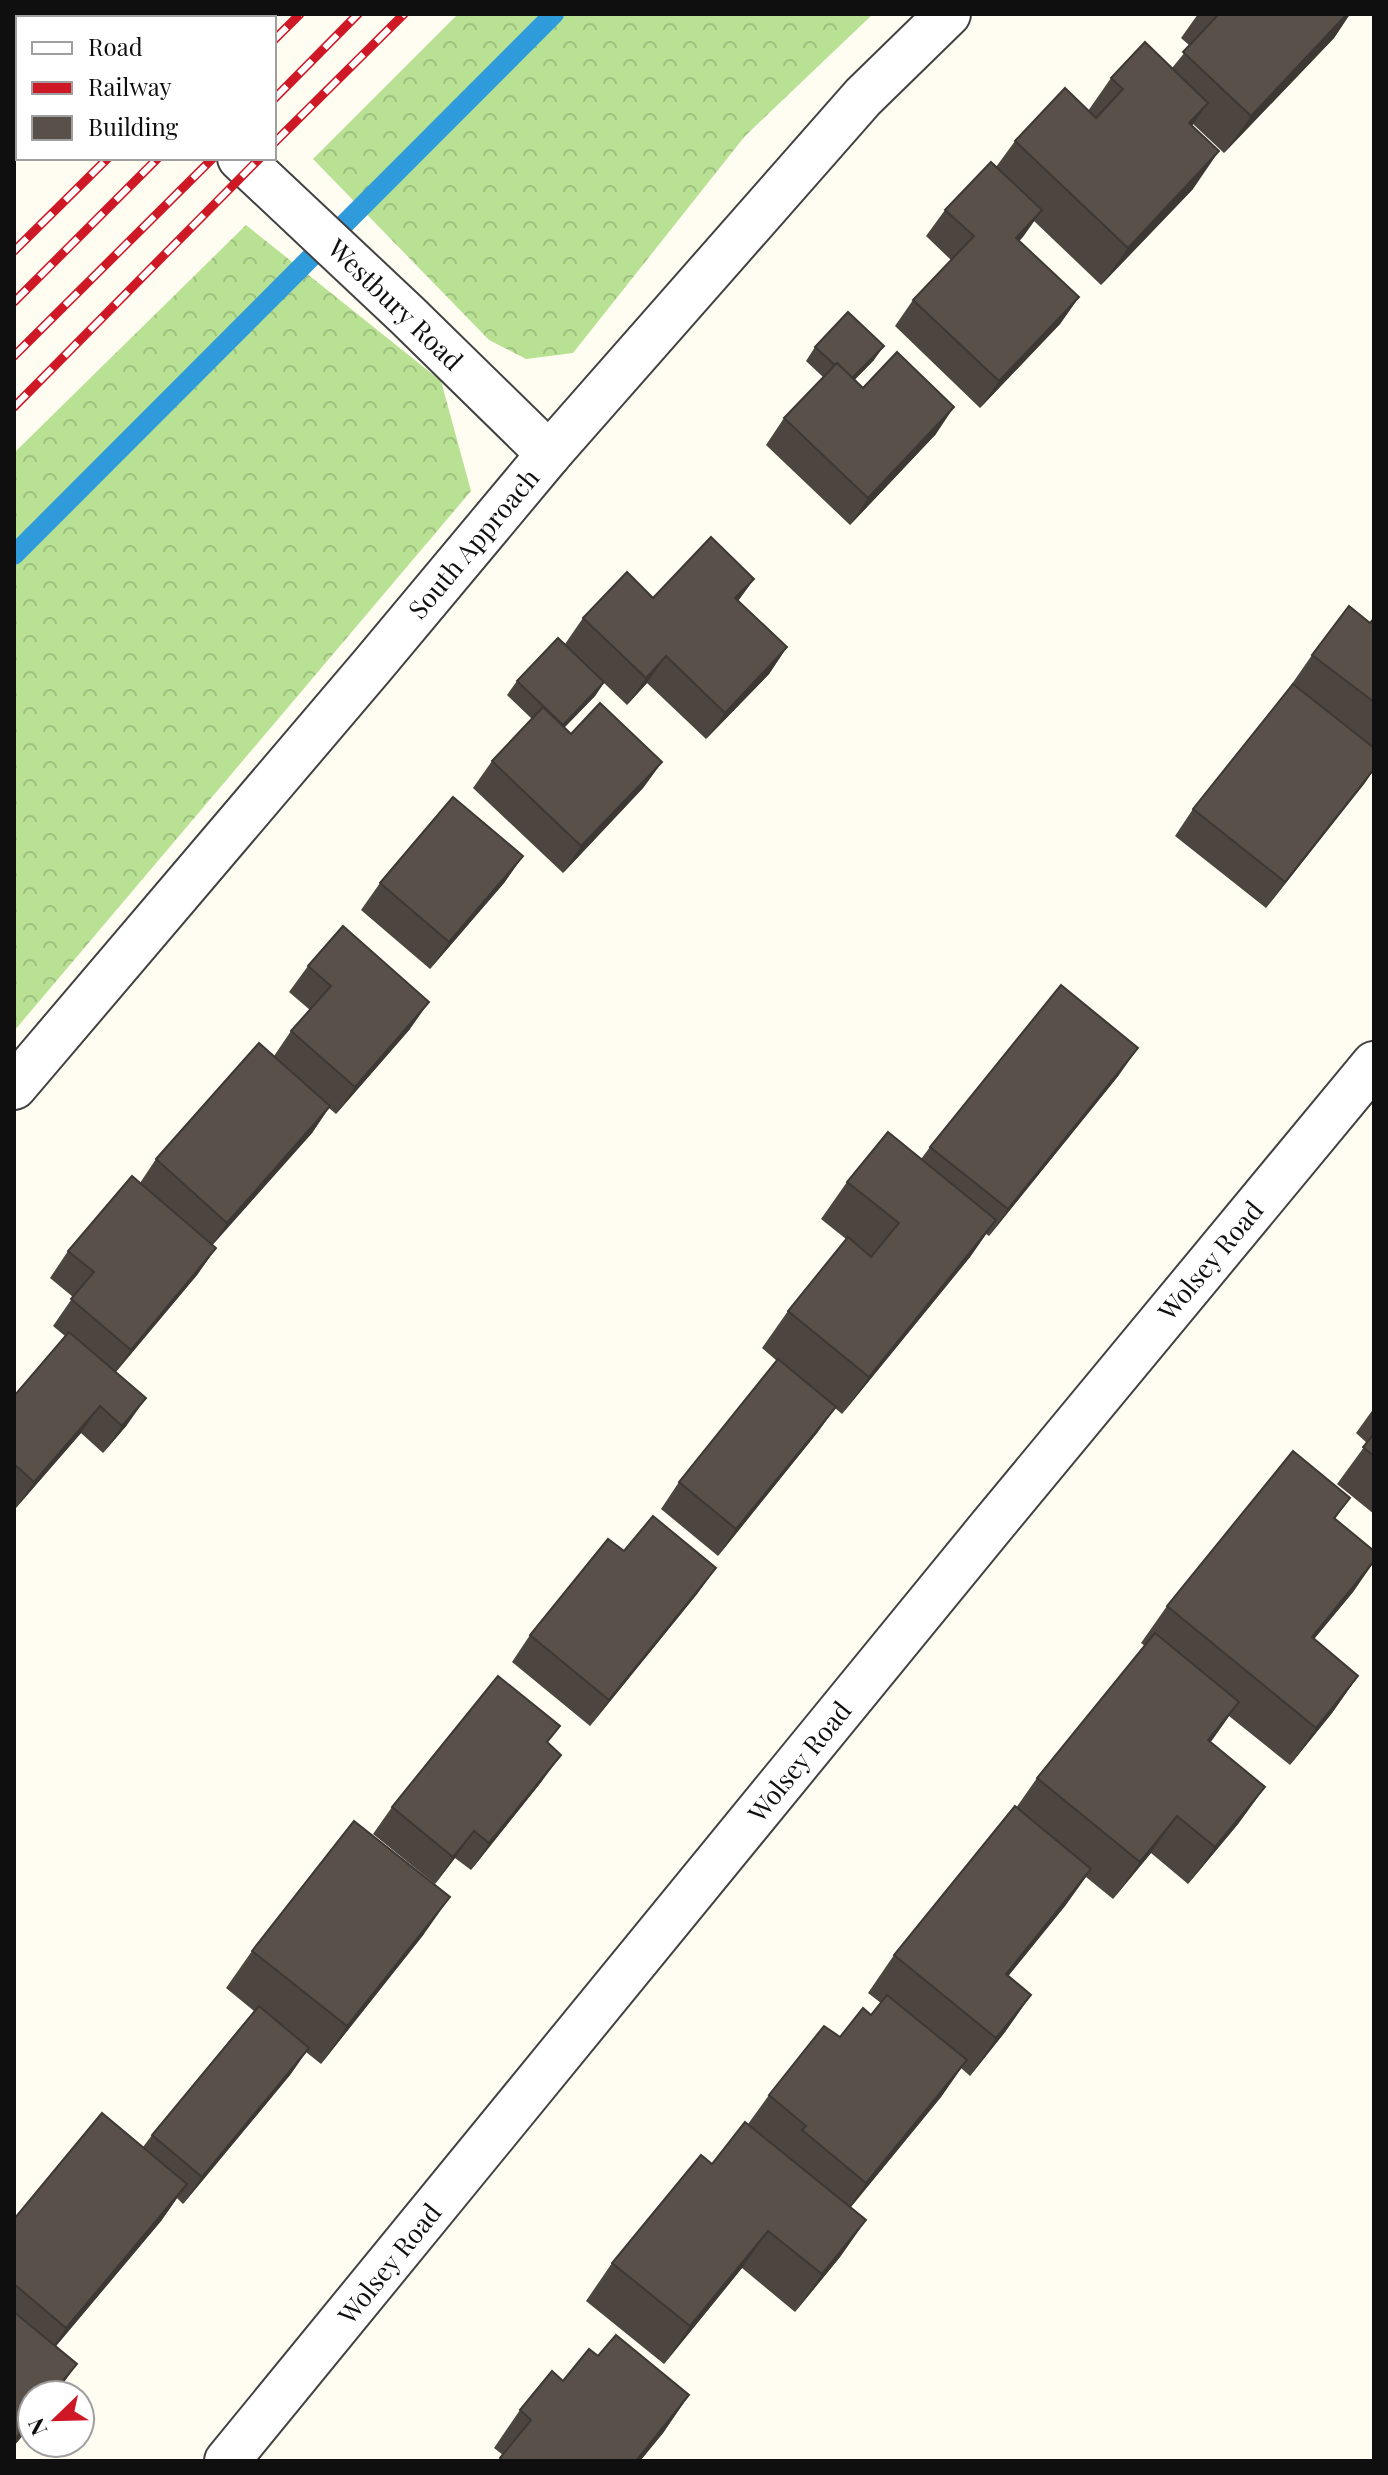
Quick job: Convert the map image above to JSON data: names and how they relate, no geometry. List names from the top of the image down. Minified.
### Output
{"streets":{"street":["Westbury Road","South Approach","Wolsey Road"]},"crossings":[["Westbury Road","South Approach"]],"legend":["Road","Railway","Building"],"north":"bottom left"}
